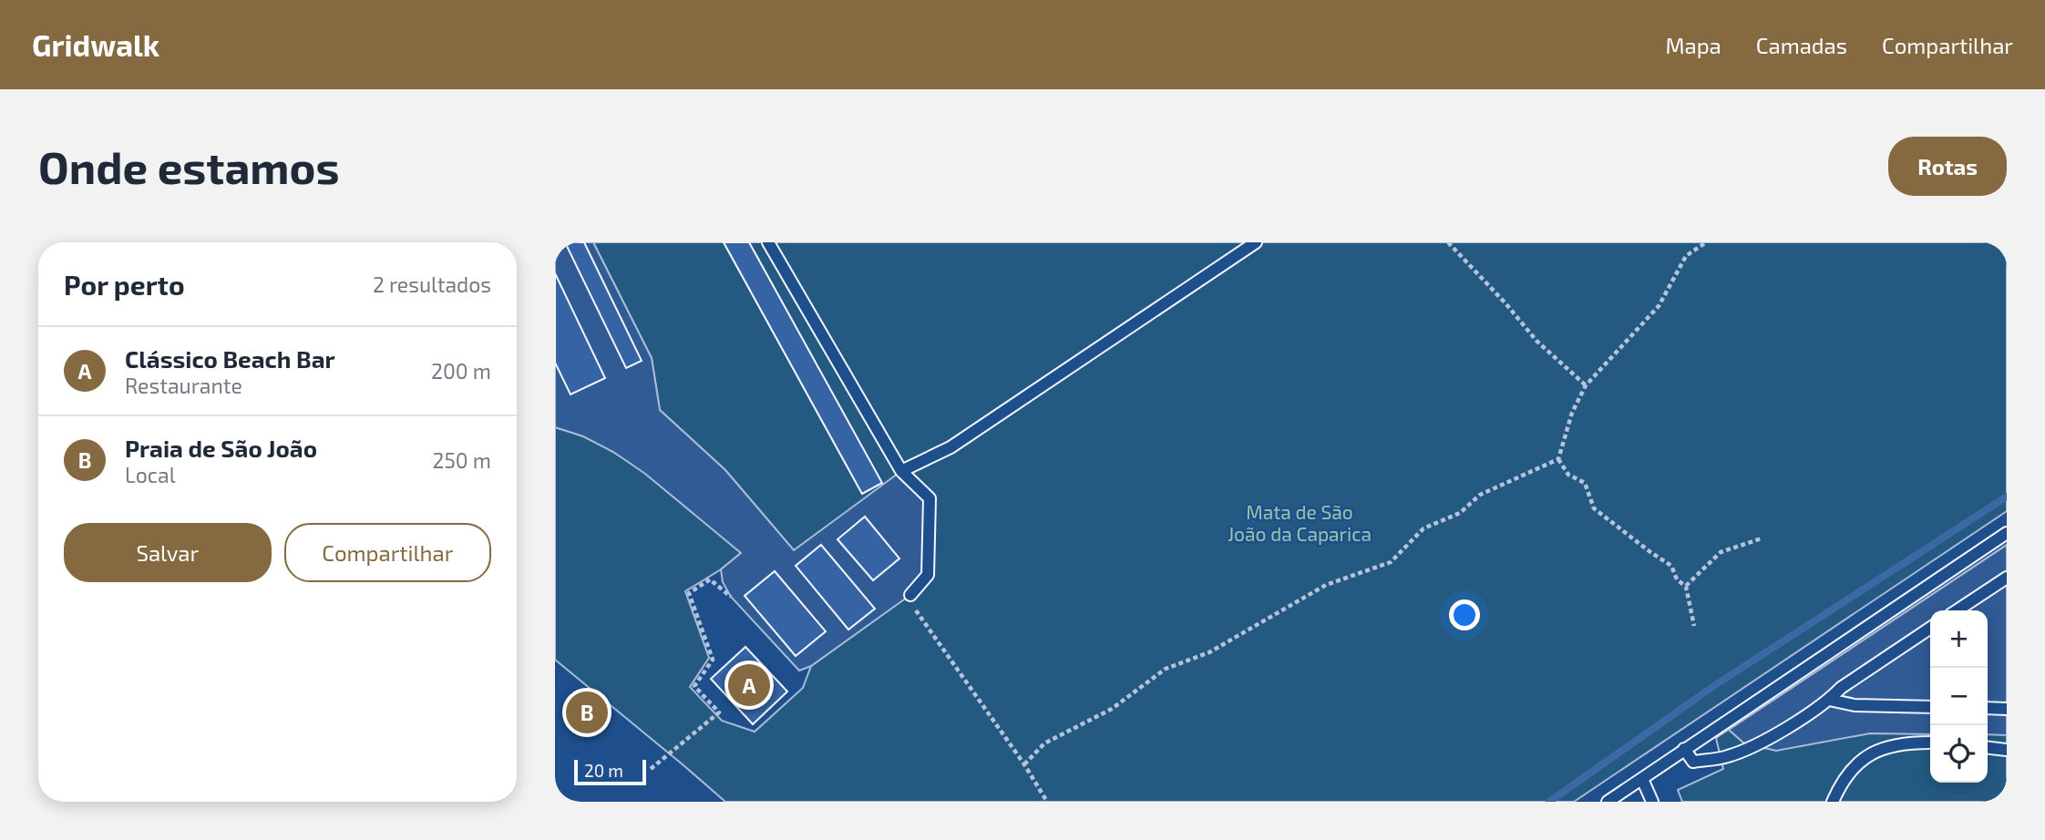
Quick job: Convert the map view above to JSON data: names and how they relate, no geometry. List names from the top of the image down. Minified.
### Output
{"parks":["Mata de São João da Caparica"],"scale_bar":"20 m","page":{"header":"Gridwalk","nav":["Mapa","Camadas","Compartilhar"],"buttons":["Rotas",["Salvar","Compartilhar"]],"title":"Onde estamos","heading":["Por perto","2 resultados"],"list":[{"mark":"A","name":"Clássico Beach Bar","note":"Restaurante","value":"200 m"},{"mark":"B","name":"Praia de São João","note":"Local","value":"250 m"}],"map_buttons":["+","−"],"pins":["A","B"],"scale":"20 m"}}
